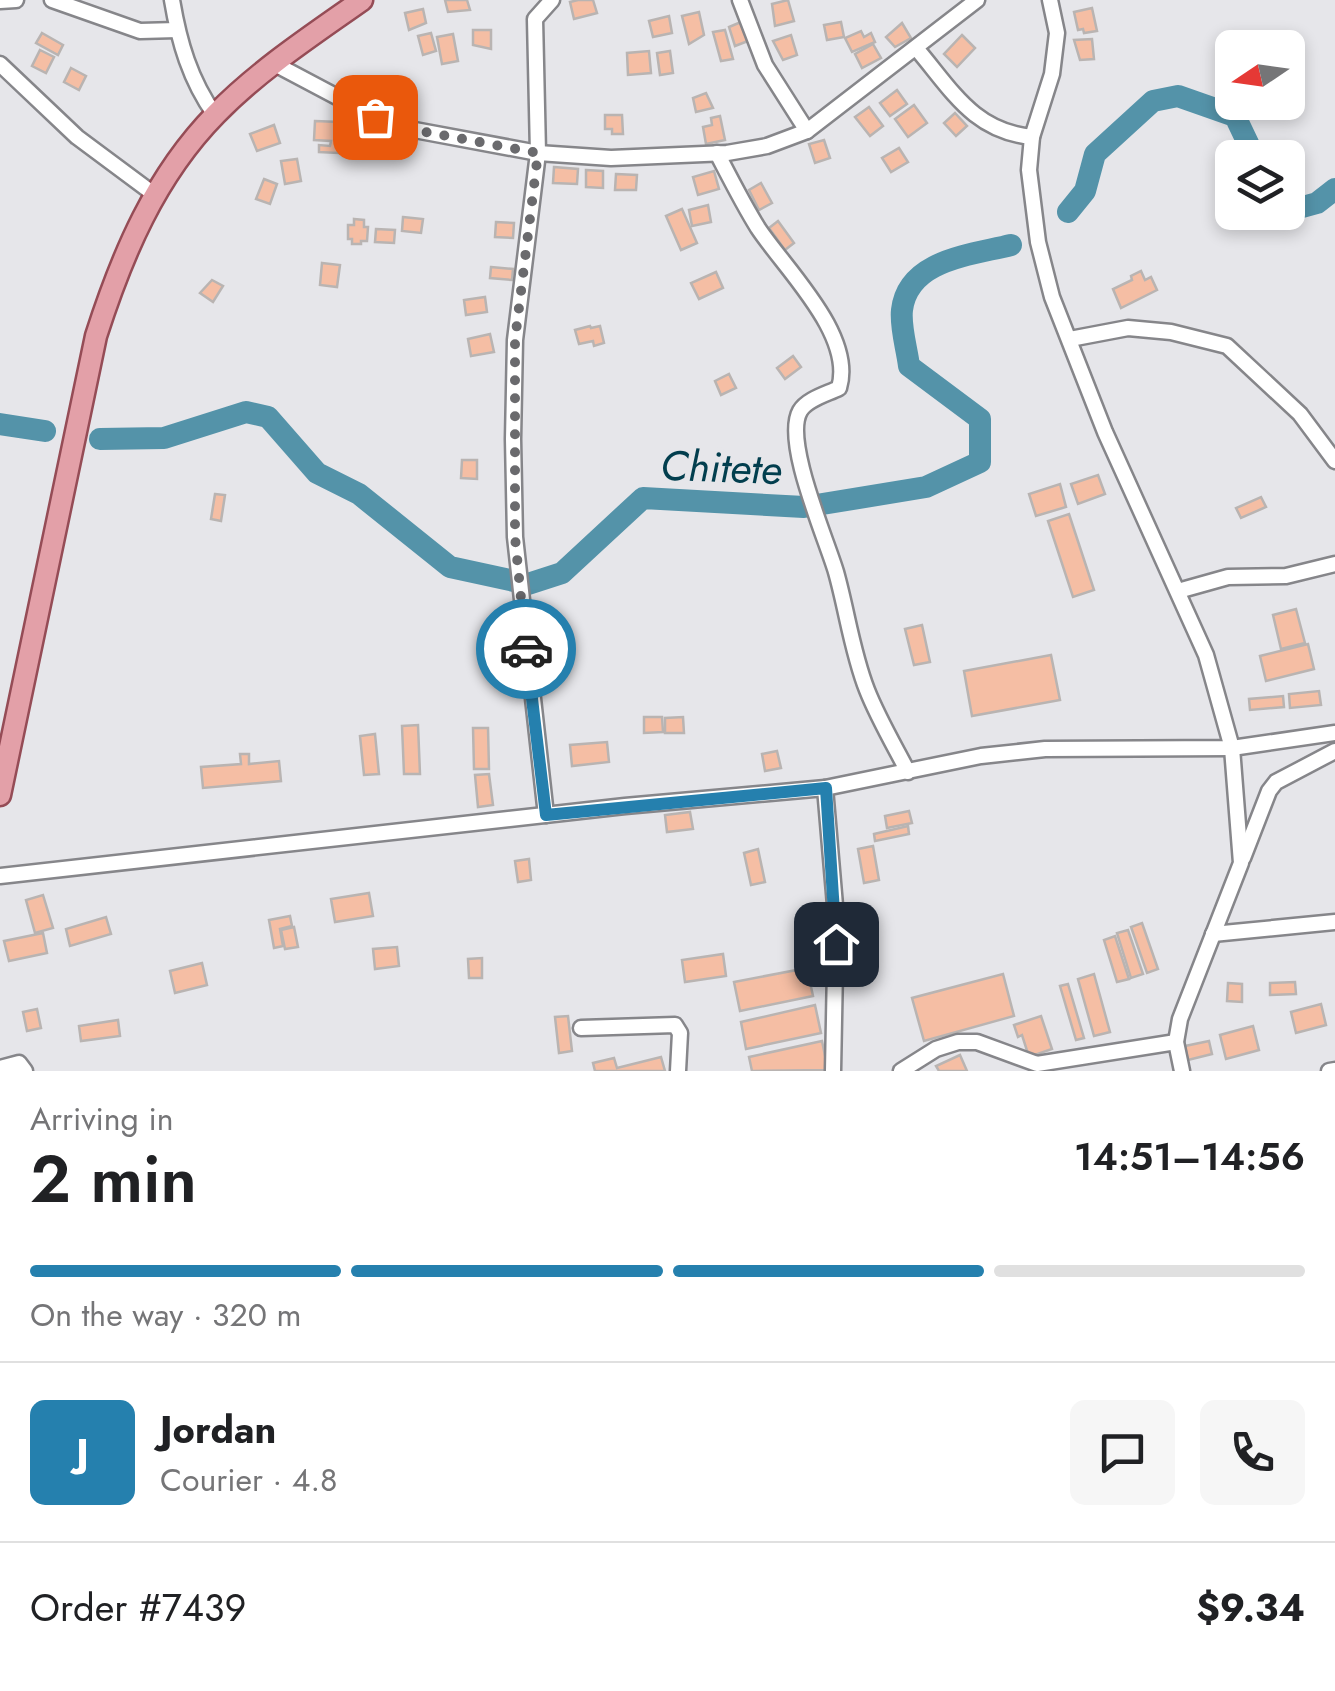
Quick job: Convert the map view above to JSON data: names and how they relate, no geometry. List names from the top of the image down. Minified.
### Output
{"water":["Chitete"],"north":"left","page":{"heading":["2 min","Arriving in","14:51–14:56"],"panel":["Jordan","Courier · 4.8","Order #7439","$9.34"],"bar":"On the way · 320 m","round":"J"}}
